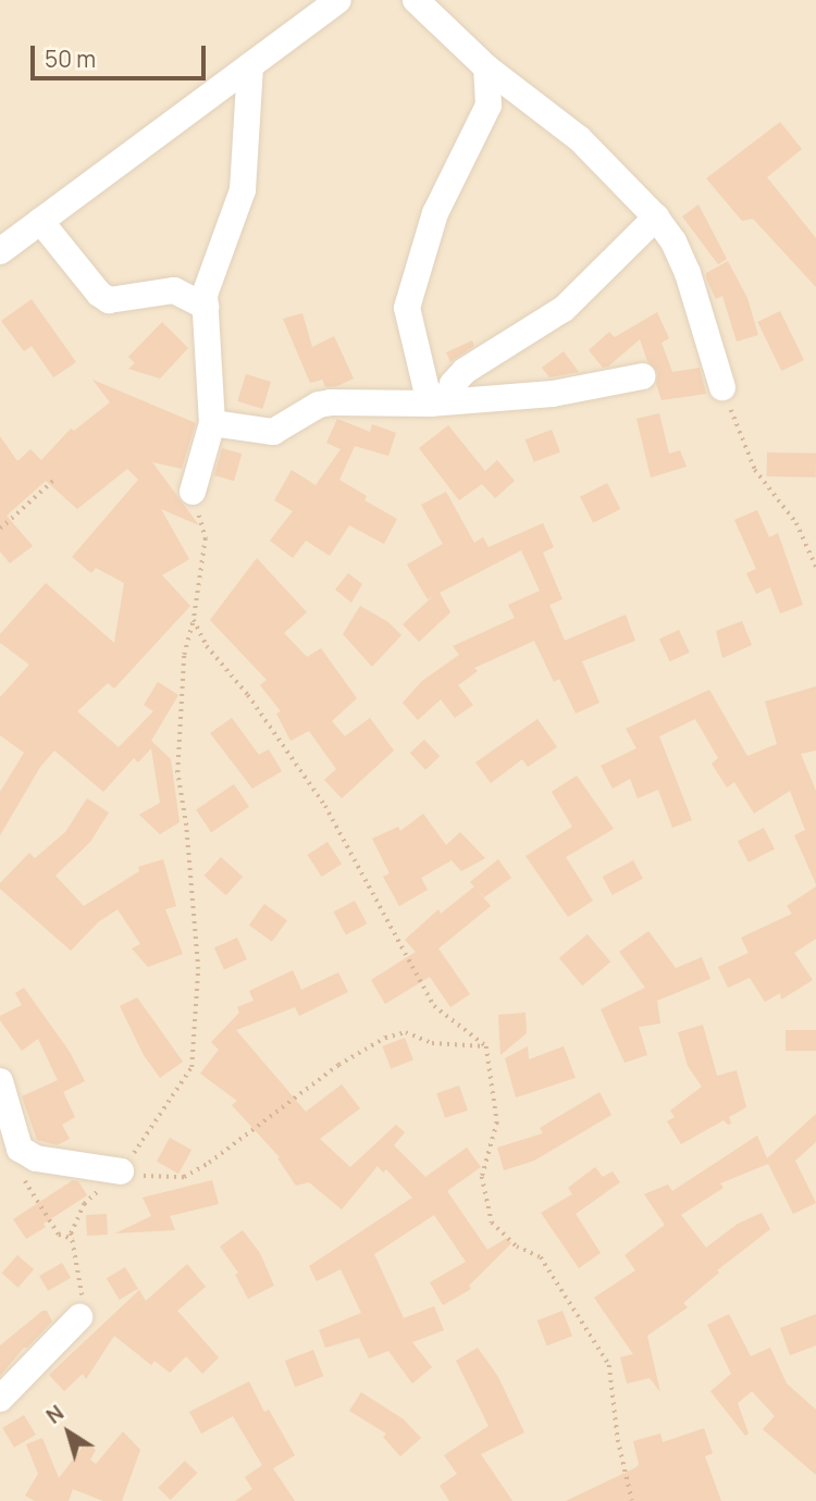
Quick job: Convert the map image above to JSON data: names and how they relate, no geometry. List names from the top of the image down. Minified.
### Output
{"scale_bar":"50 m","north":"top left"}
